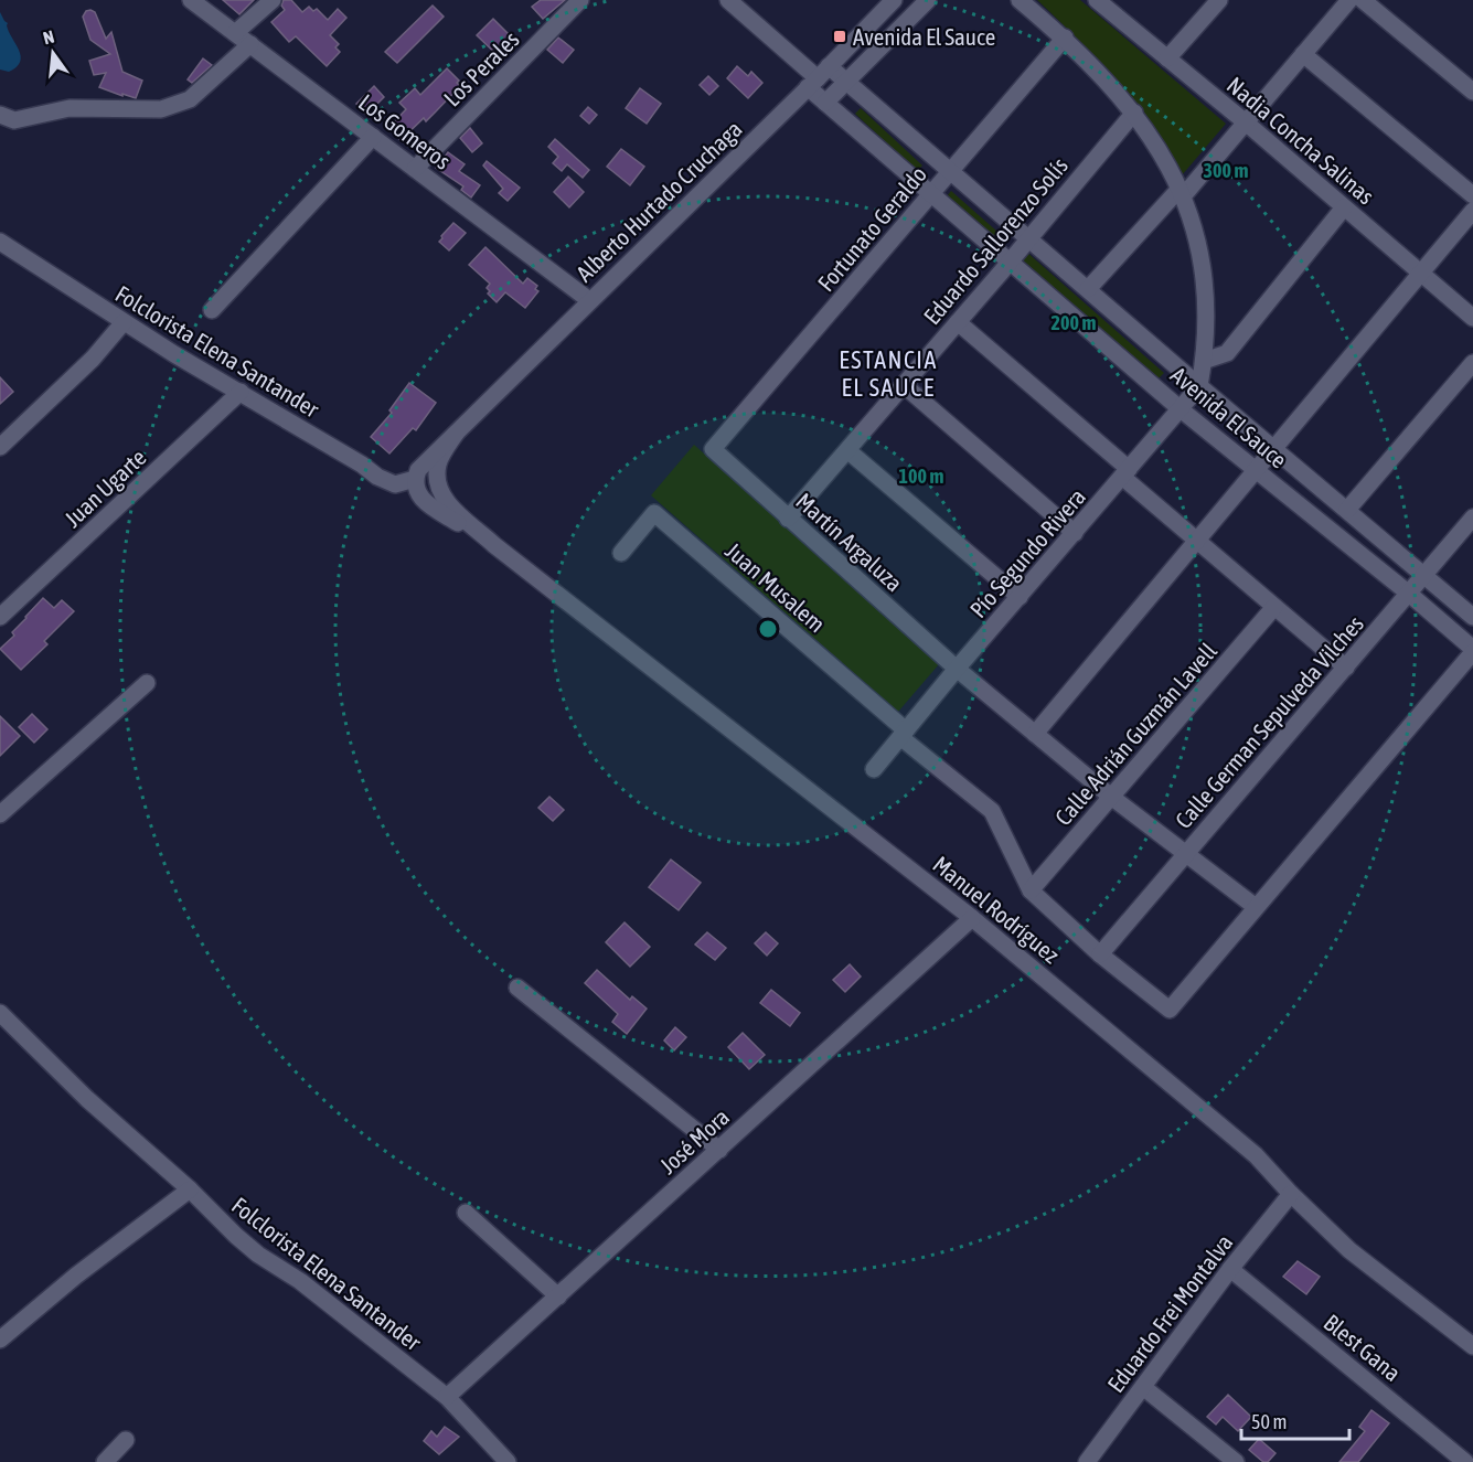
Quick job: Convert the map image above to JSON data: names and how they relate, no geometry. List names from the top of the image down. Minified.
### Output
{"streets":{"street":["Los Perales","Los Gomeros","Nadia Concha Salinas","Alberto Hurtado Cruchaga","Fortunato Geraldo","Eduardo Sallorenzo Solís","Folclorista Elena Santander","Avenida El Sauce","Juan Ugarte","Martín Argaluza","Pío Segundo Rivera","Juan Musalem","Calle German Sepulveda Vilches","Calle Adrián Guzmán Lavell","Manuel Rodríguez","José Mora","Eduardo Frei Montalva","Blest Gana"]},"crossings":[["Los Perales","Los Gomeros"],["Los Gomeros","Alberto Hurtado Cruchaga"],["Alberto Hurtado Cruchaga","Avenida El Sauce"],["Alberto Hurtado Cruchaga","Manuel Rodríguez"],["Fortunato Geraldo","Avenida El Sauce"],["Fortunato Geraldo","Martín Argaluza"],["Eduardo Sallorenzo Solís","Avenida El Sauce"],["Eduardo Sallorenzo Solís","Martín Argaluza"],["Folclorista Elena Santander","Juan Ugarte"],["Folclorista Elena Santander","Manuel Rodríguez"],["Folclorista Elena Santander","José Mora"],["Avenida El Sauce","Pío Segundo Rivera"],["Avenida El Sauce","Calle German Sepulveda Vilches"],["Martín Argaluza","Pío Segundo Rivera"],["Martín Argaluza","Calle German Sepulveda Vilches"],["Martín Argaluza","Calle Adrián Guzmán Lavell"],["Pío Segundo Rivera","Juan Musalem"],["Manuel Rodríguez","José Mora"],["Manuel Rodríguez","Eduardo Frei Montalva"],["Eduardo Frei Montalva","Blest Gana"]],"districts":["ESTANCIA EL SAUCE"],"places":{"transit":["Avenida El Sauce"]},"scale_bar":"50 m","north":"top","rings":["300 m","200 m","100 m"]}
